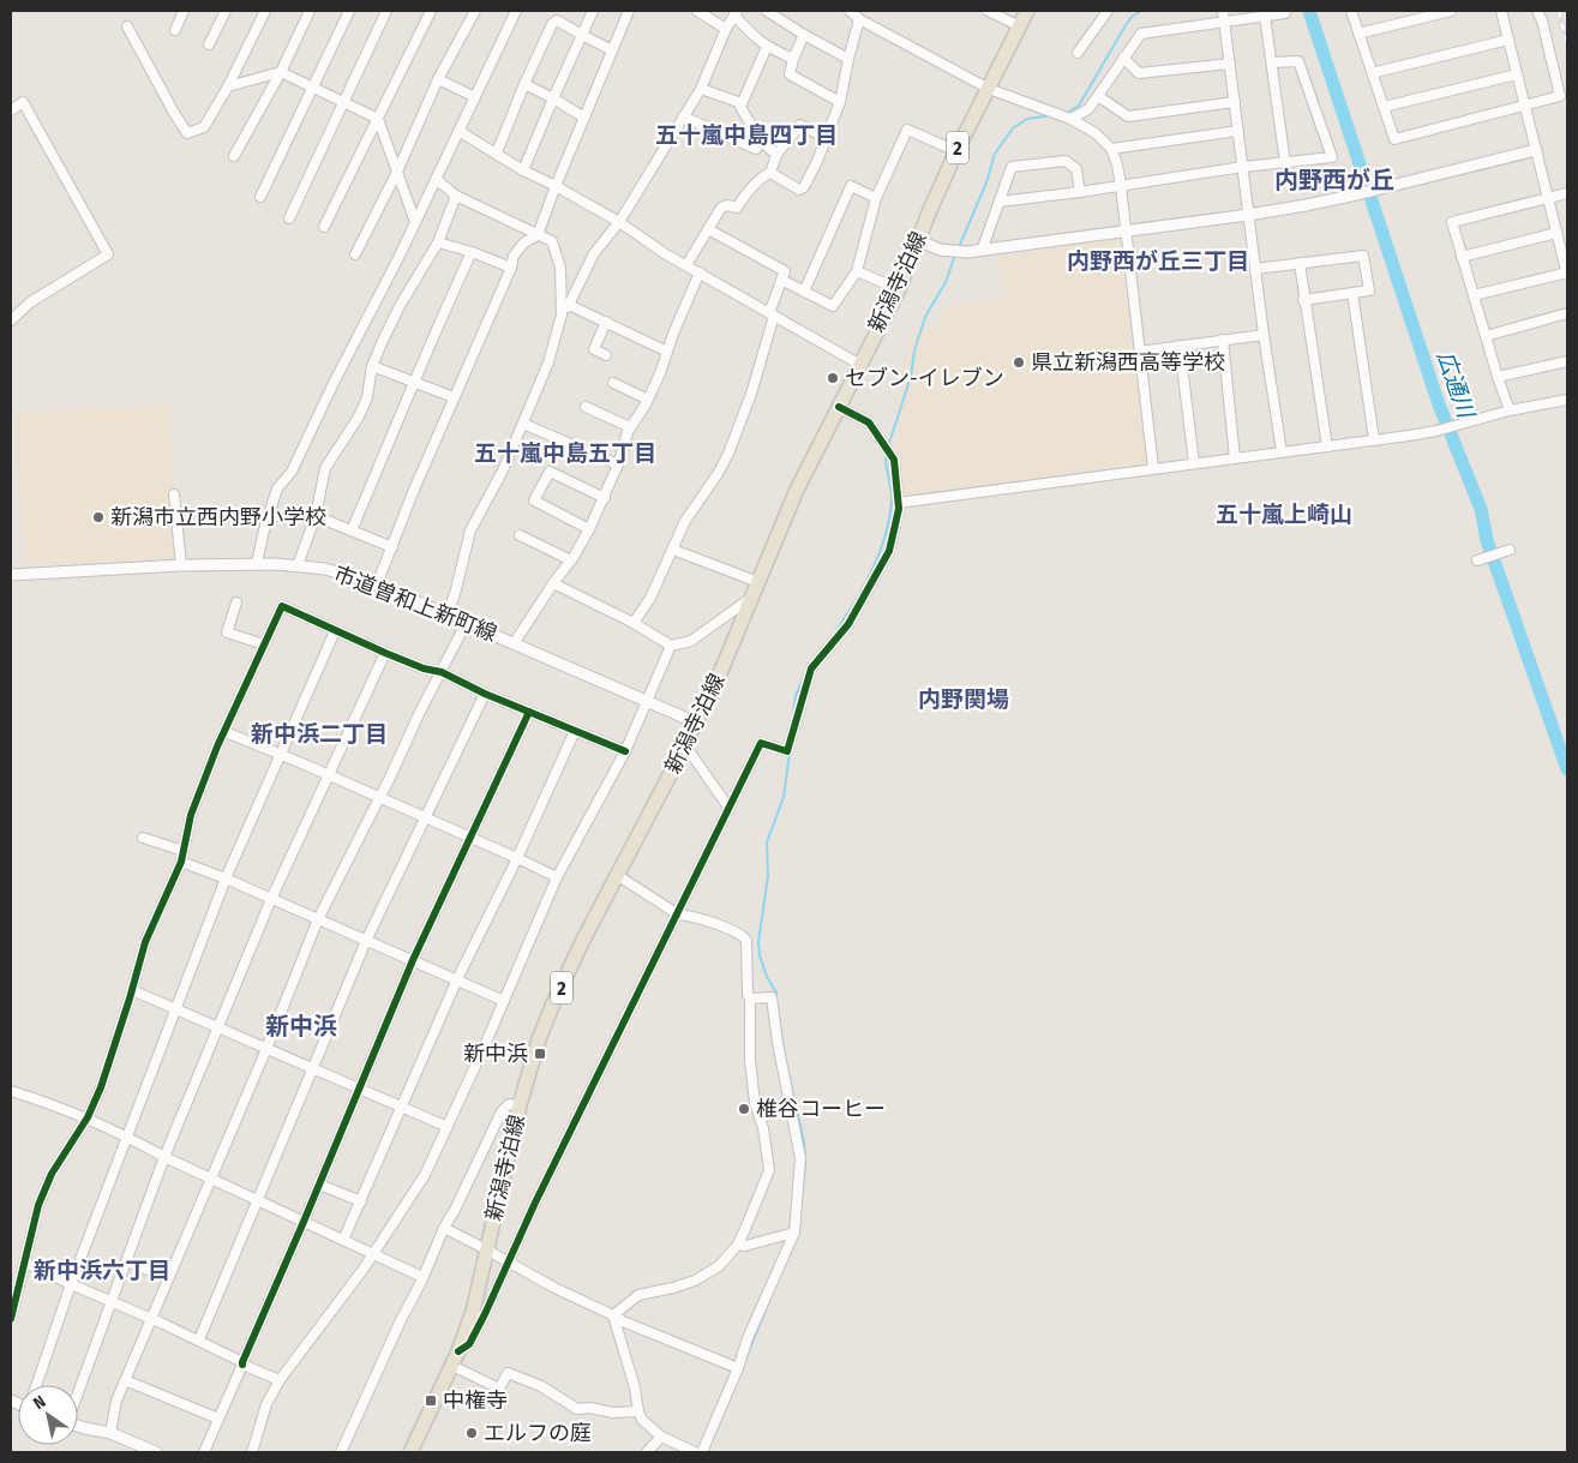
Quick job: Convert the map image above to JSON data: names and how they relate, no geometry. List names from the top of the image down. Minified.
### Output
{"streets":{"main road":["2","新潟寺泊線"],"street":["市道曽和上新町線"]},"crossings":[["新潟寺泊線","市道曽和上新町線"]],"districts":["五十嵐中島四丁目","内野西が丘","内野西が丘三丁目","五十嵐中島五丁目","五十嵐上崎山","内野関場","新中浜二丁目","新中浜","新中浜六丁目"],"water":["広通川"],"places":{"other":["県立新潟西高等学校","セブン-イレブン","新潟市立西内野小学校","椎谷コーヒー","エルフの庭"],"transit":["新中浜","中権寺"]},"north":"top left"}
